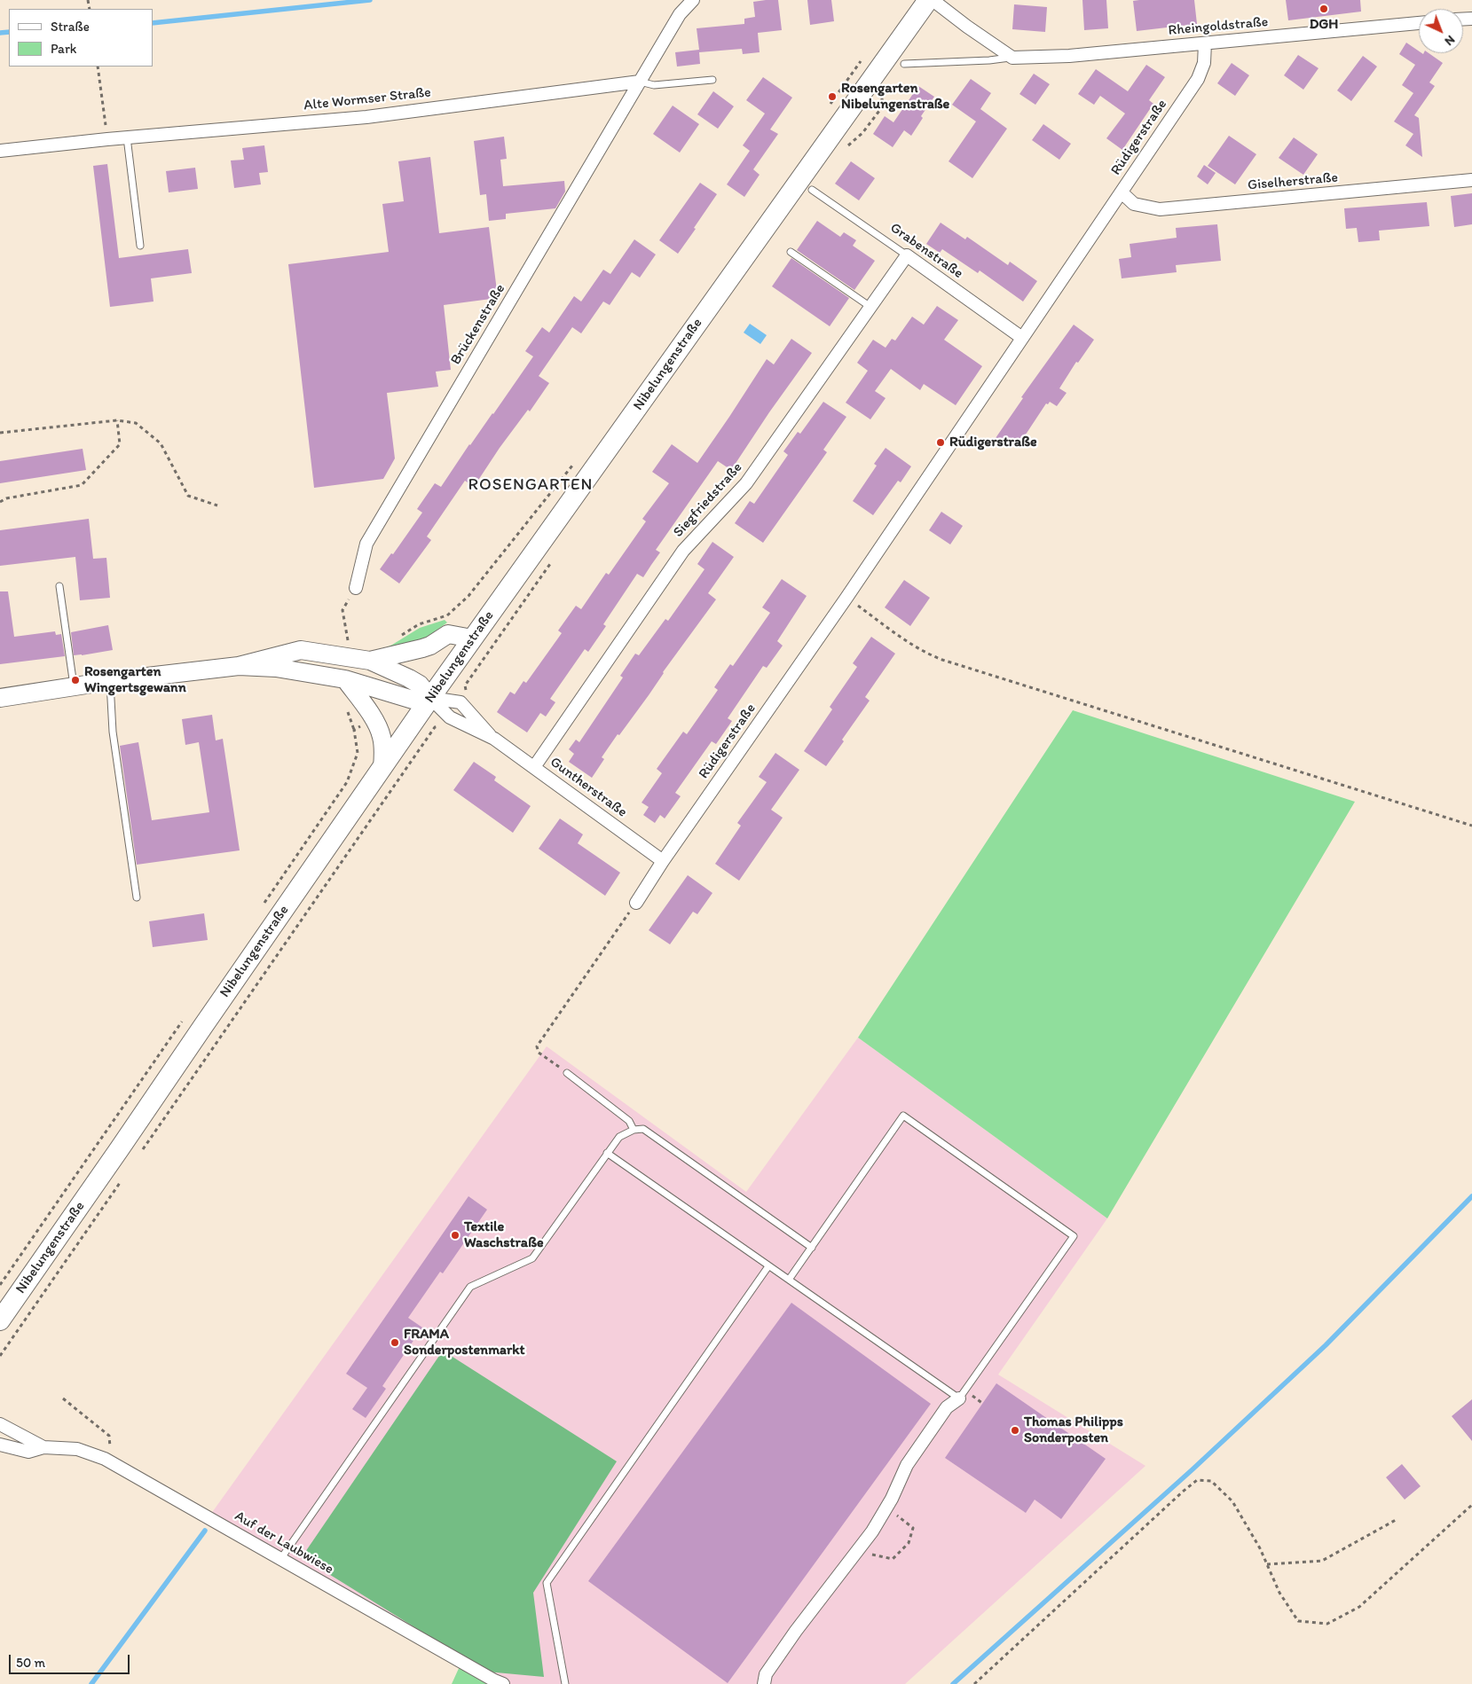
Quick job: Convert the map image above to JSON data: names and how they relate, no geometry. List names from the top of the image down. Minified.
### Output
{"streets":{"main road":["Nibelungenstraße"],"street":["Rheingoldstraße","Alte Wormser Straße","Rüdigerstraße","Giselherstraße","Grabenstraße","Brückenstraße","Siegfriedstraße","Guntherstraße","Auf der Laubwiese"]},"crossings":[["Rheingoldstraße","Rüdigerstraße"],["Alte Wormser Straße","Brückenstraße"],["Rüdigerstraße","Giselherstraße"],["Rüdigerstraße","Grabenstraße"],["Rüdigerstraße","Guntherstraße"],["Grabenstraße","Siegfriedstraße"],["Nibelungenstraße","Guntherstraße"],["Siegfriedstraße","Guntherstraße"]],"districts":["ROSENGARTEN"],"places":["DGH","Rosengarten Nibelungenstraße","Rüdigerstraße","Rosengarten Wingertsgewann","Textile Waschstraße","FRAMA Sonderpostenmarkt","Thomas Philipps Sonderposten"],"legend":["Straße","Park"],"scale_bar":"50 m","north":"bottom right"}
